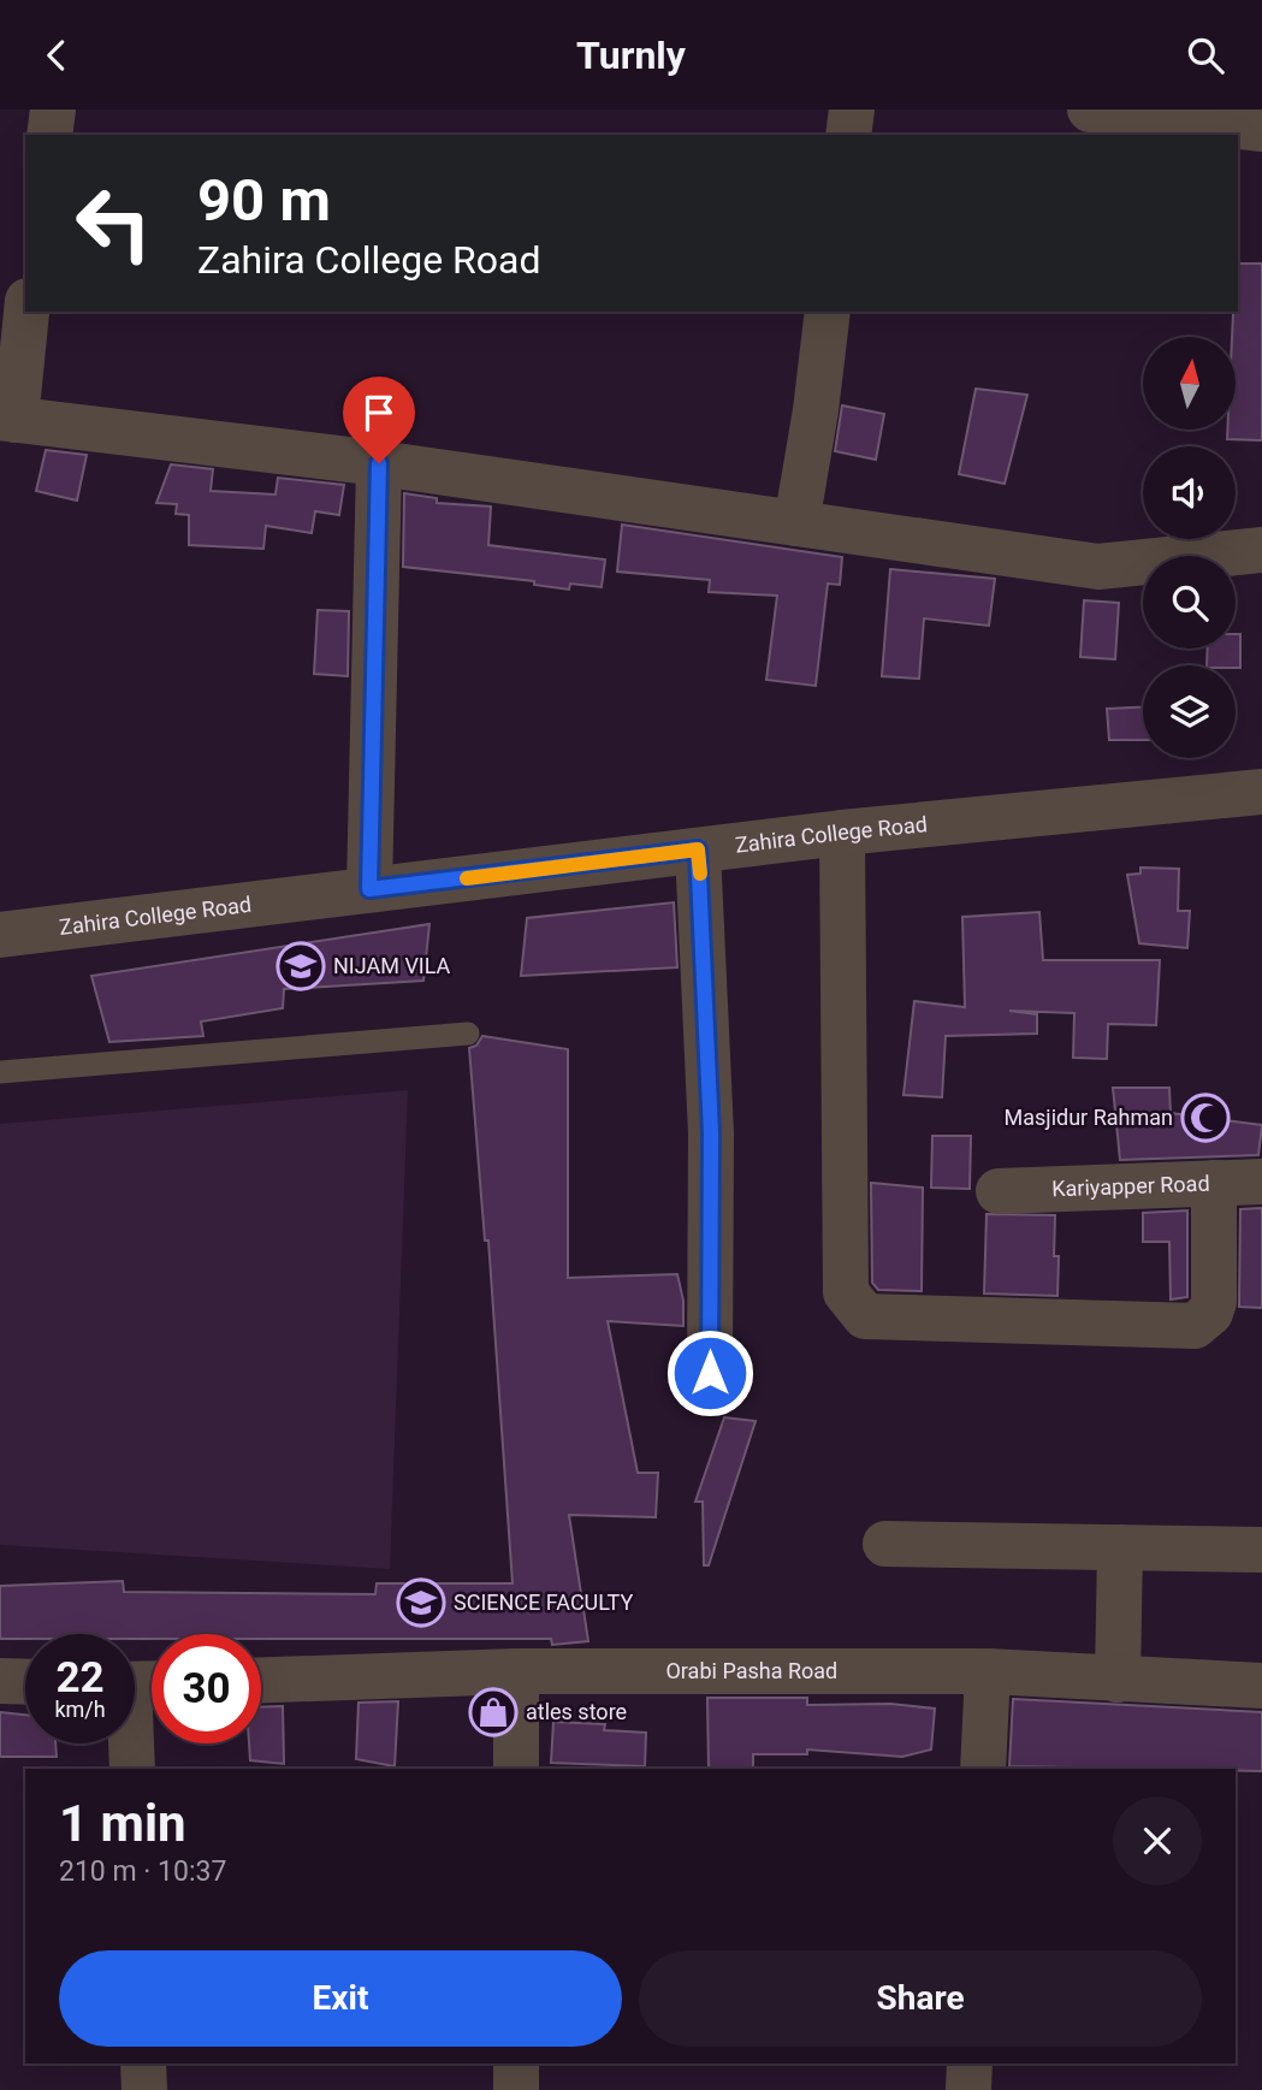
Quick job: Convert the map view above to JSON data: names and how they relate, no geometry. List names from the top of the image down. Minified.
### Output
{"streets":{"street":["Zahira College Road","Kariyapper Road","Orabi Pasha Road"]},"places":{"school or university":["NIJAM VILA","SCIENCE FACULTY"],"mosque":["Masjidur Rahman"],"shop":["atles store"]},"north":"top","page":{"header":"Turnly","turn":["90 m","Zahira College Road"],"speed":"22 km/h","limit":"30","heading":["1 min","210 m · 10:37"],"buttons":["Exit","Share"]}}
